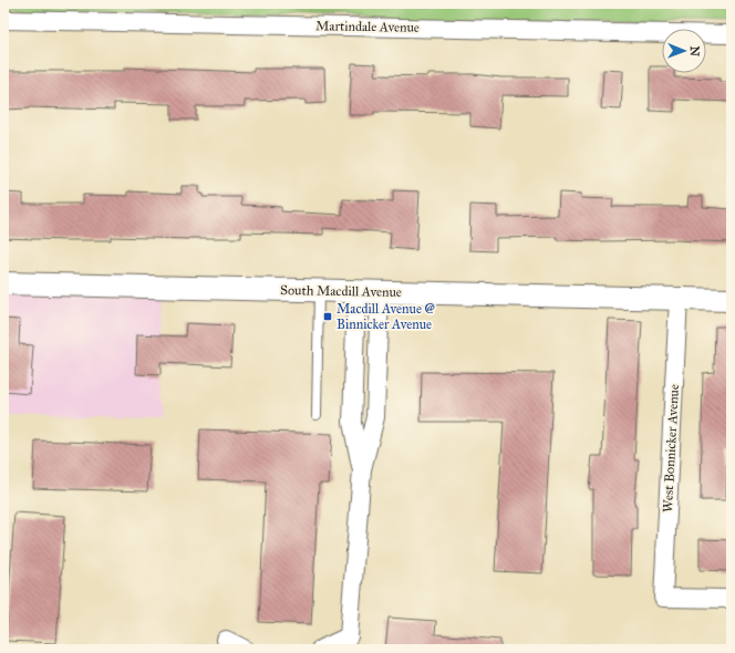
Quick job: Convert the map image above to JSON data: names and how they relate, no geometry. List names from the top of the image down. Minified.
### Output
{"streets":{"street":["Martindale Avenue","South Macdill Avenue","West Bonnicker Avenue"]},"crossings":[["South Macdill Avenue","West Bonnicker Avenue"]],"places":{"transit":["Macdill Avenue @ Binnicker Avenue"]},"north":"right"}
